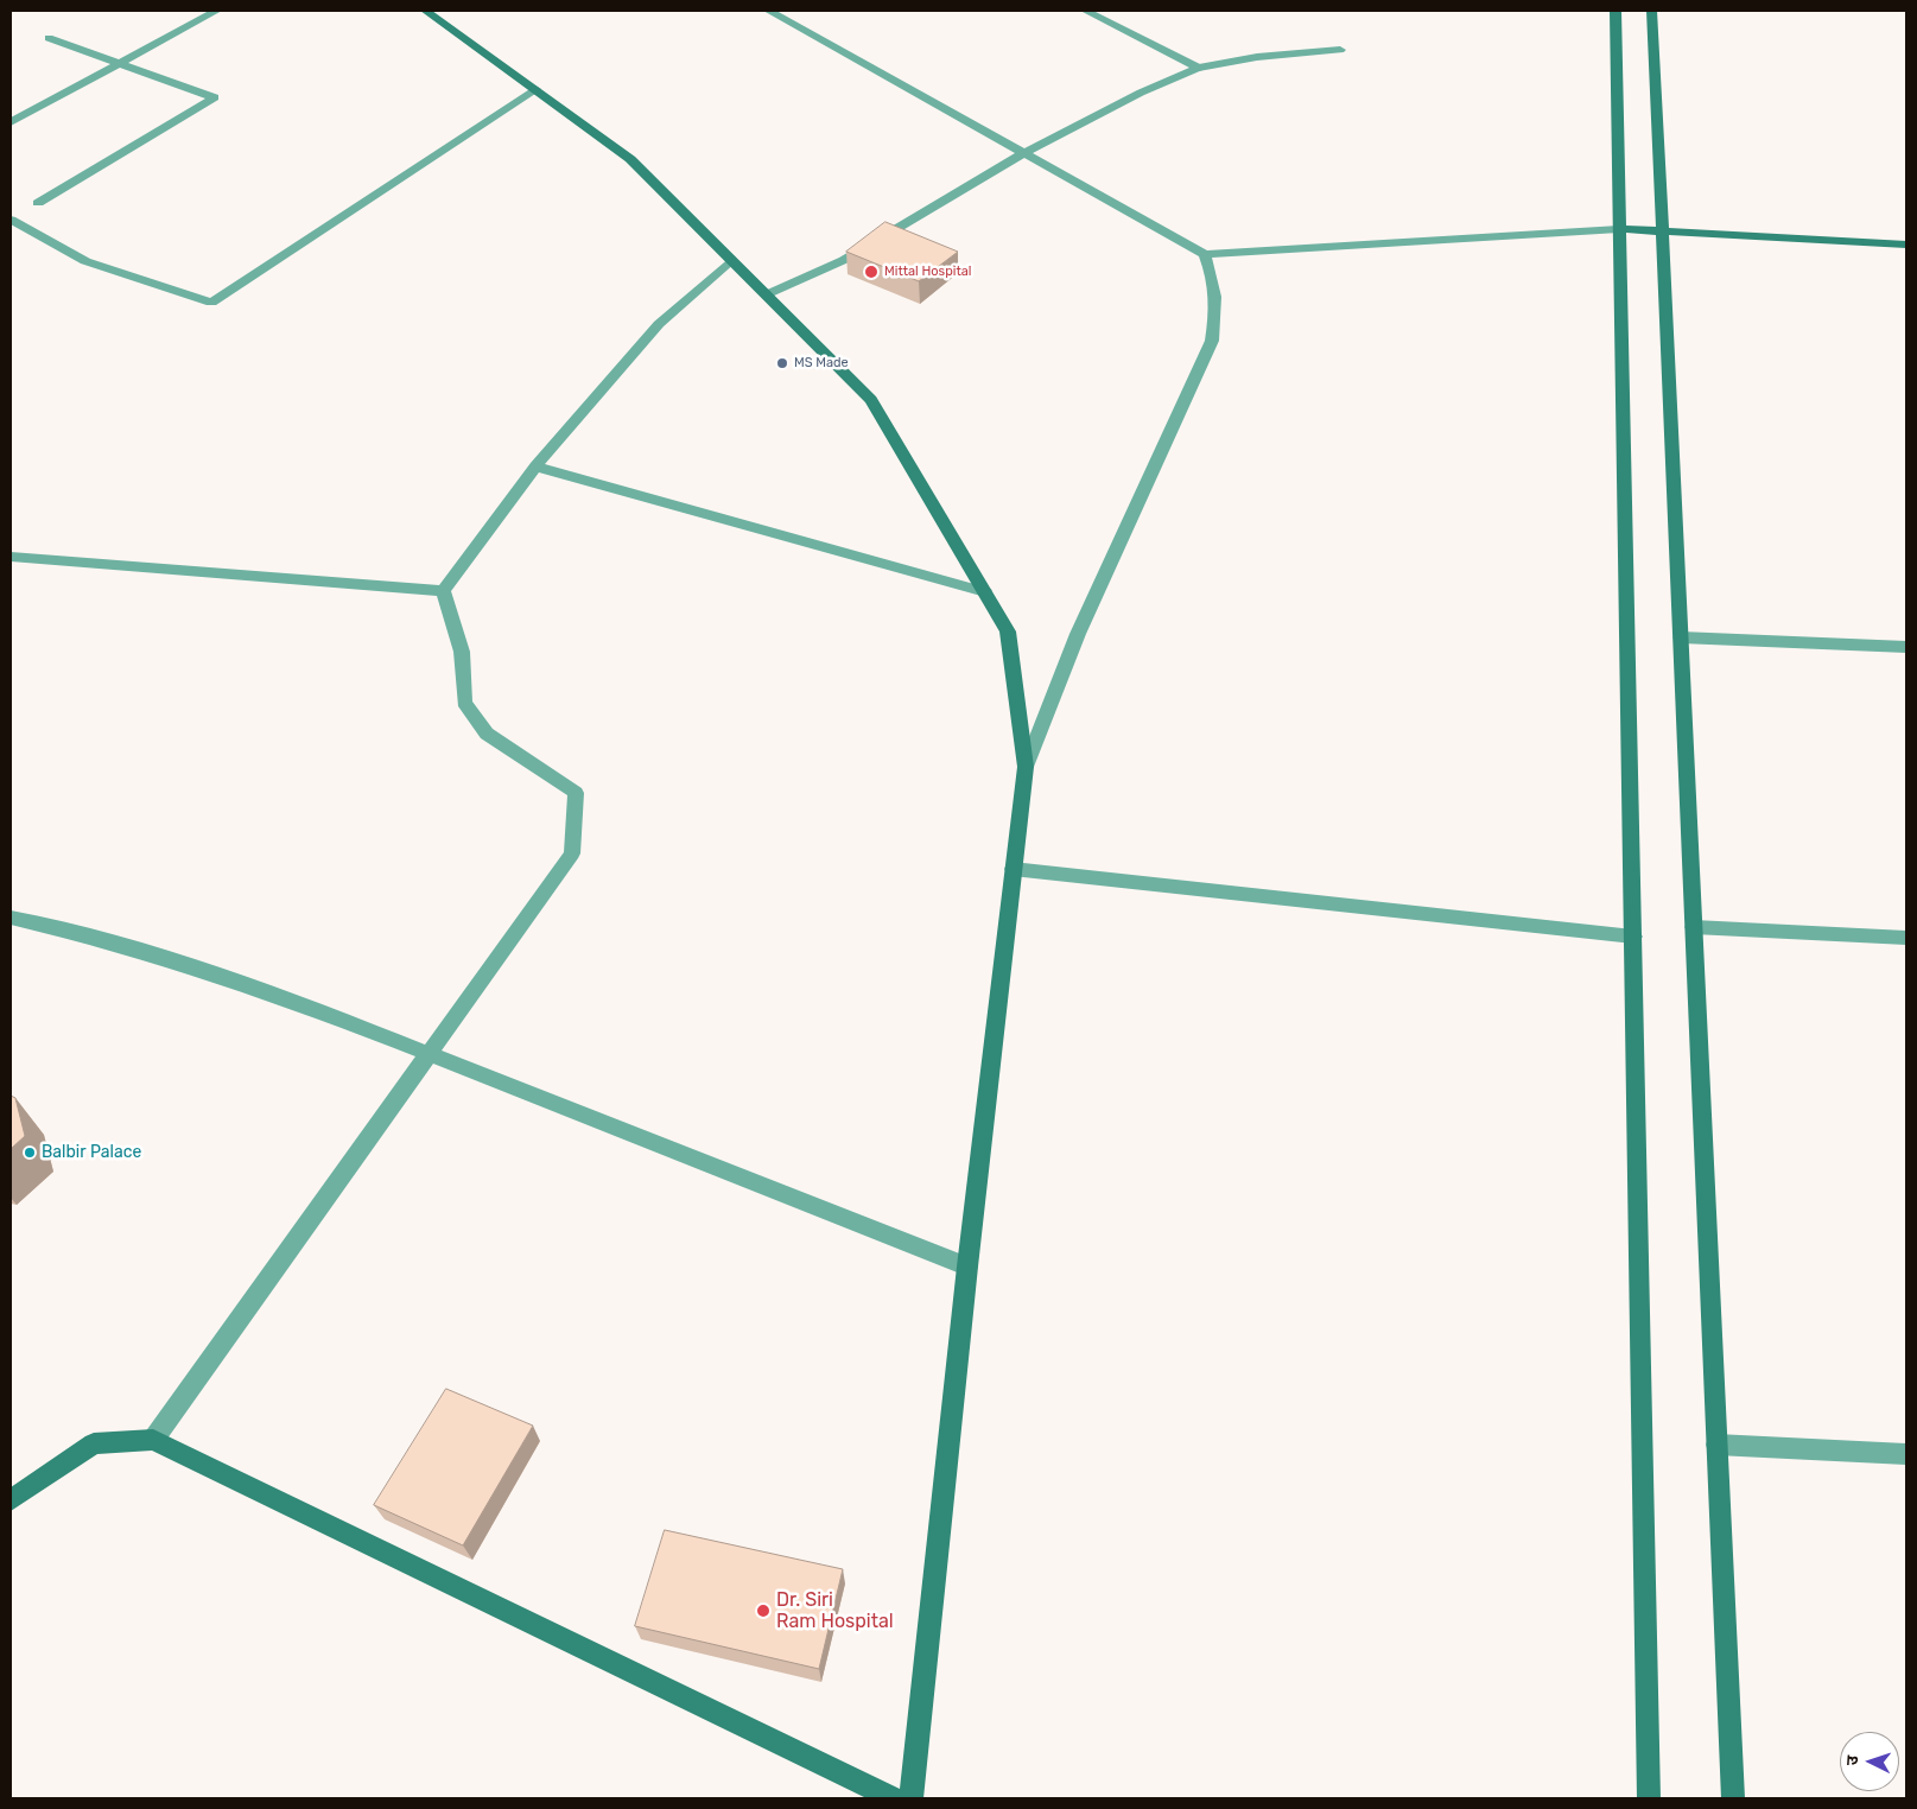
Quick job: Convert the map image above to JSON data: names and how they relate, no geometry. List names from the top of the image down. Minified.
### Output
{"places":["Mittal Hospital","MS Made","Balbir Palace","Dr. Siri Ram Hospital"],"north":"left"}
